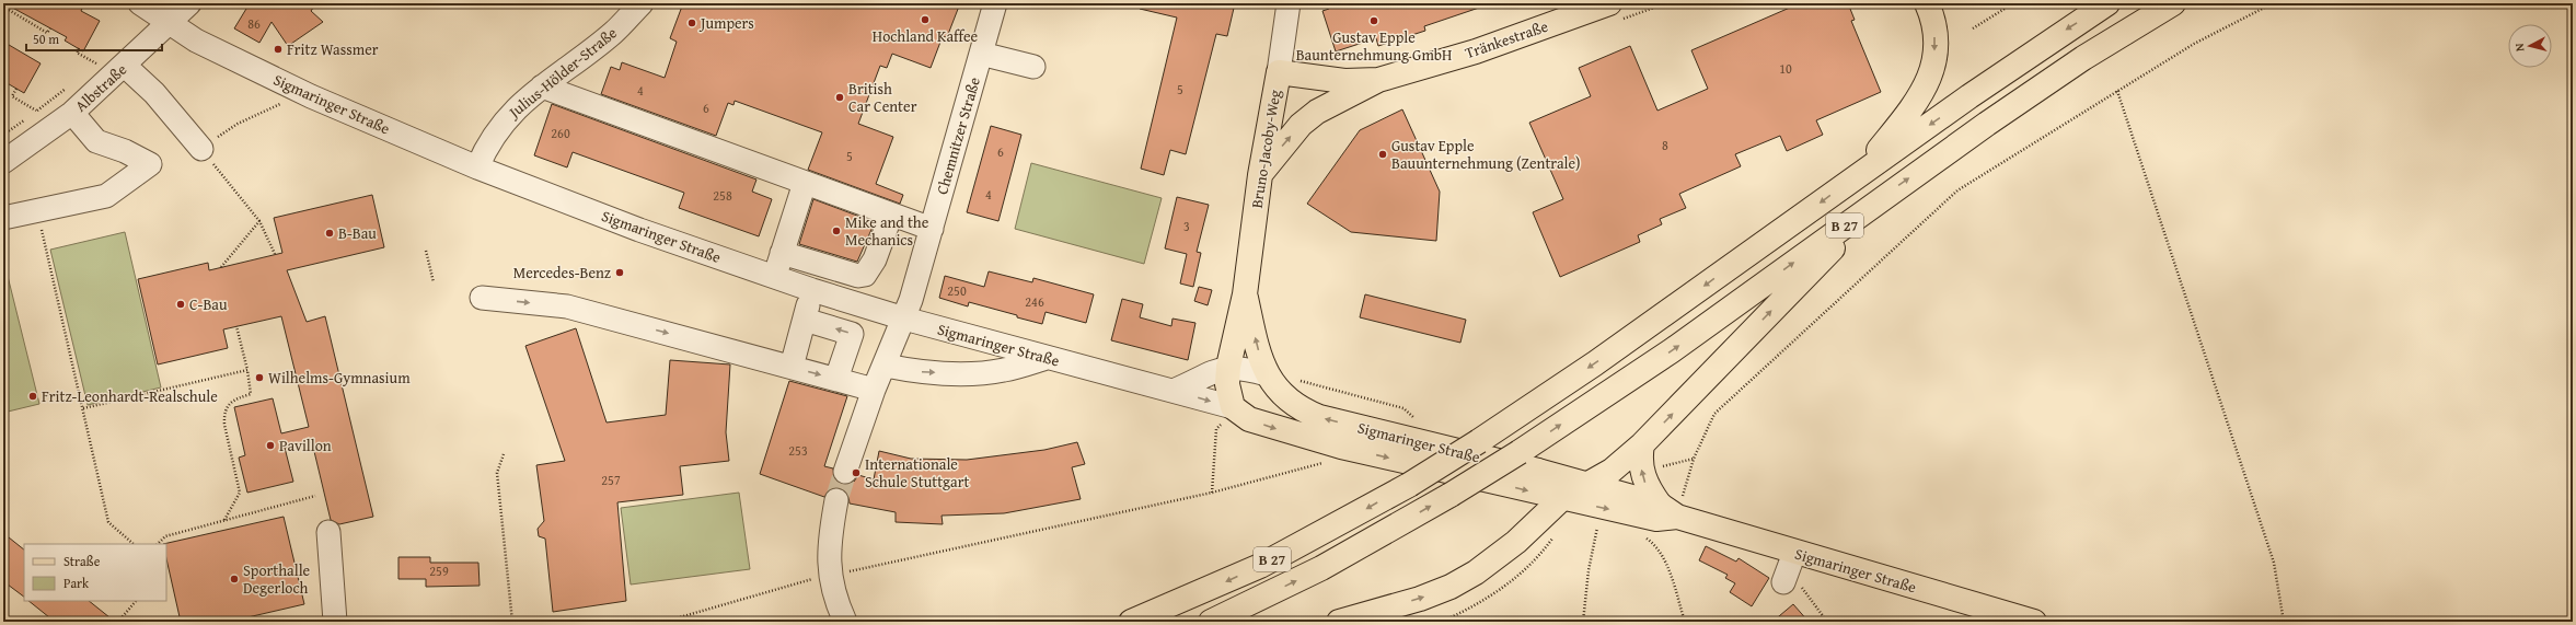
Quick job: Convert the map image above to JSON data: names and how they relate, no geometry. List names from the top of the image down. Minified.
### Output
{"streets":{"main road":["Tränkestraße","Sigmaringer Straße","Bruno-Jacoby-Weg","B 27"],"street":["Julius-Hölder-Straße","Albstraße","Chemnitzer Straße"]},"crossings":[["Tränkestraße","Bruno-Jacoby-Weg"],["Julius-Hölder-Straße","Sigmaringer Straße"],["Albstraße","Sigmaringer Straße"],["Sigmaringer Straße","Chemnitzer Straße"],["Sigmaringer Straße","Bruno-Jacoby-Weg"]],"places":["Hochland Kaffee","Gustav Epple Baunternehmung GmbH","Jumpers","Fritz Wassmer","British Car Center","Gustav Epple Bauunternehmung (Zentrale)","Mike and the Mechanics","B-Bau","Mercedes-Benz","C-Bau","Wilhelms-Gymnasium","Fritz-Leonhardt-Realschule","Pavillon","Internationale Schule Stuttgart","Sporthalle Degerloch"],"house_numbers":["86","10","5","4","6","260","8","6","5","4","258","3","250","246","253","257","259"],"legend":["Straße","Park"],"scale_bar":"50 m","north":"left"}
